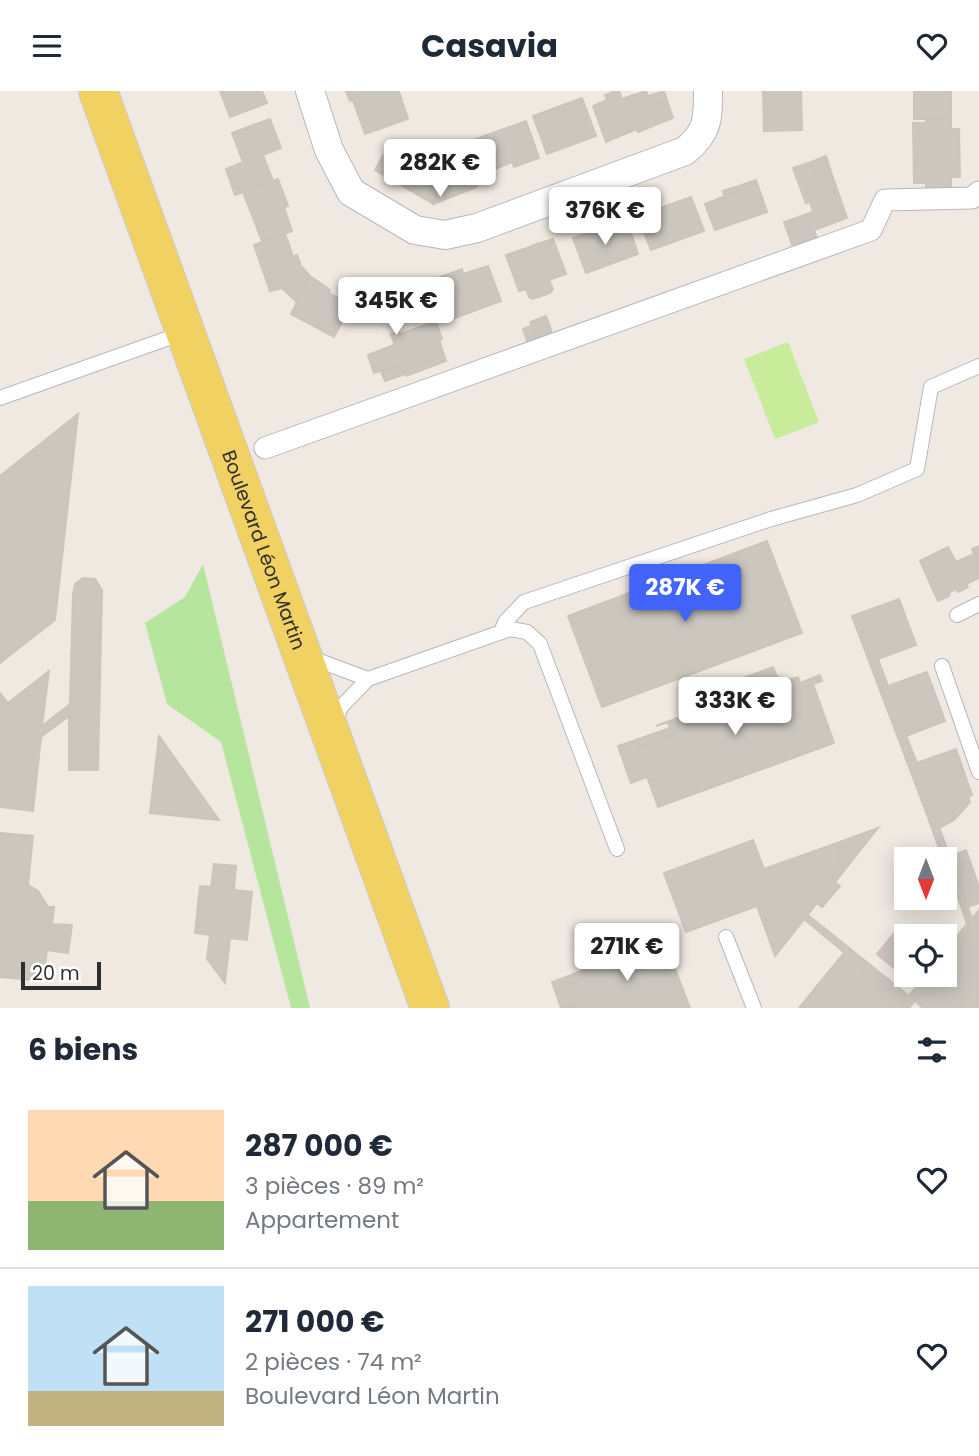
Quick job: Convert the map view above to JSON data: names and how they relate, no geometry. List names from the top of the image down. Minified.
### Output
{"streets":{"main road":["Boulevard Léon Martin"]},"scale_bar":"20 m","north":"bottom","page":{"header":"Casavia","price":["282K €","376K €","345K €","287K €","333K €","271K €"],"scale":"20 m","heading":"6 biens","list":[{"name":"287 000 €","note":"3 pièces · 89 m² · Appartement"},{"name":"271 000 €","note":"2 pièces · 74 m² · Boulevard Léon Martin"}]}}
